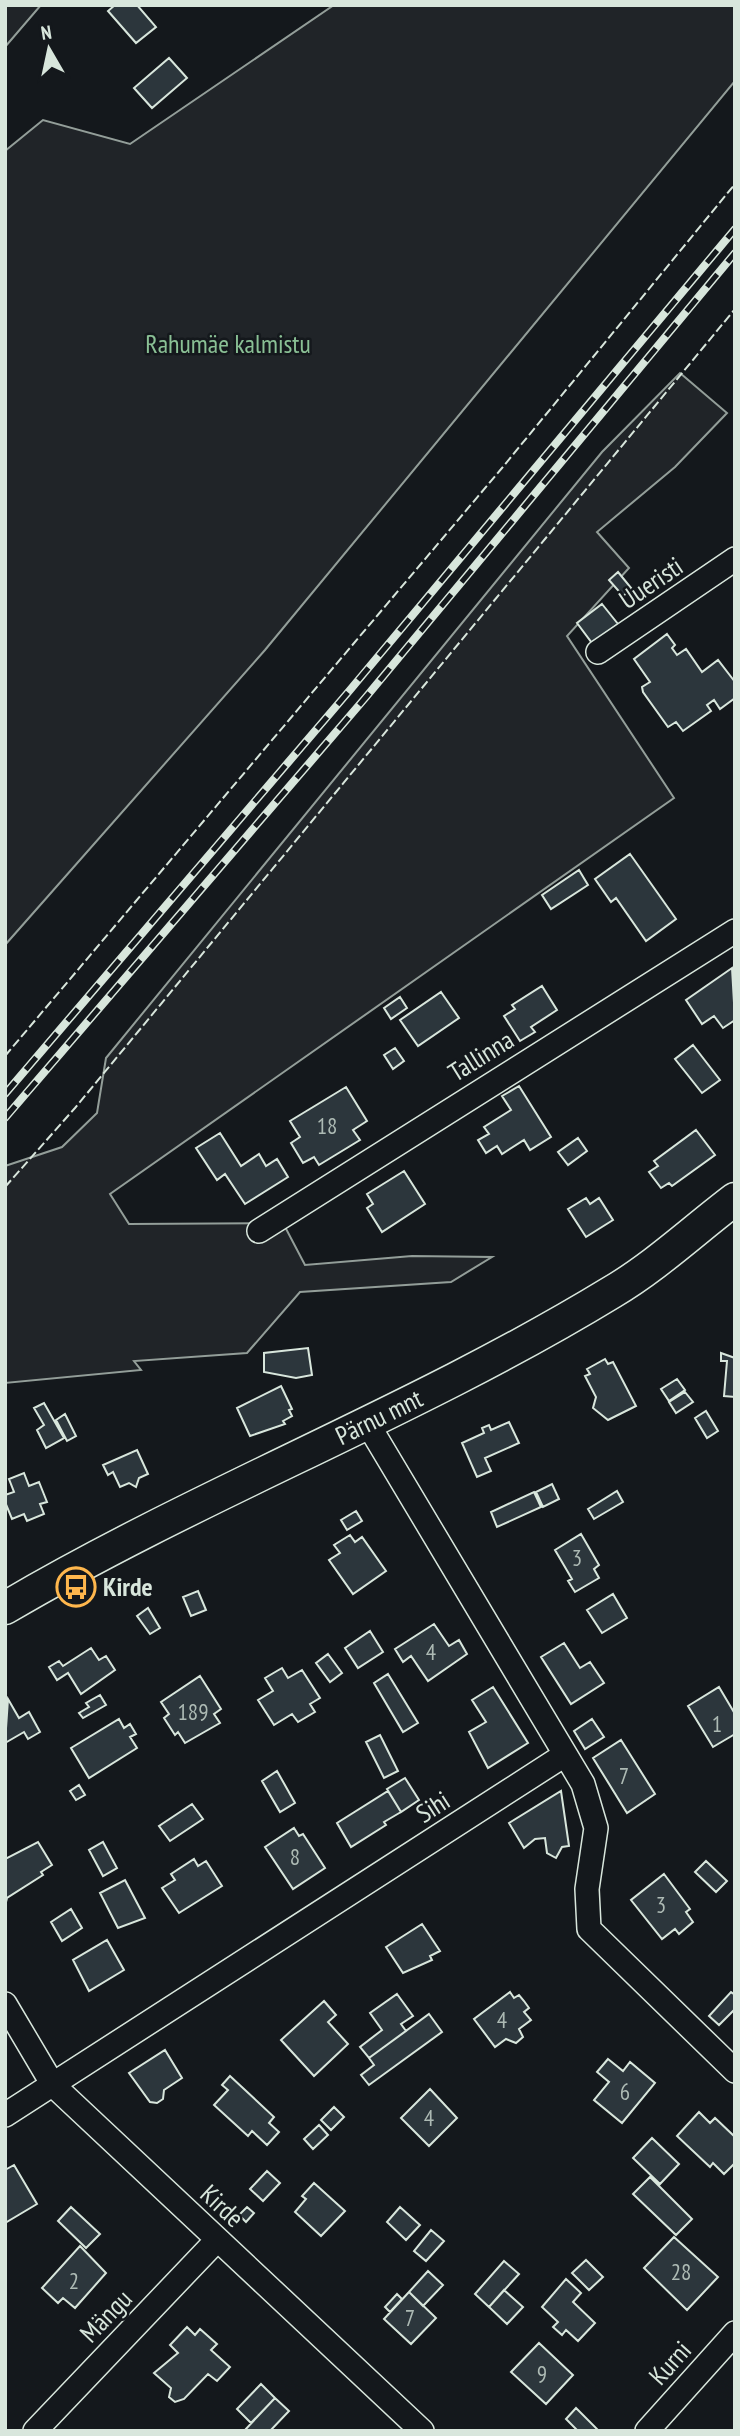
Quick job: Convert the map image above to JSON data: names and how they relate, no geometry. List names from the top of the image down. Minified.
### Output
{"streets":{"main road":["Pärnu mnt"],"street":["Uueristi","Tallinna","Sihi","Kirde","Mängu","Kurni"]},"crossings":[["Sihi","Kirde"],["Kirde","Mängu"]],"parks":["Rahumäe kalmistu"],"places":{"bus stop":["Kirde"]},"house_numbers":["18","3","4","189","1","7","8","3","4","6","4","28","2","7","9"],"north":"top"}
